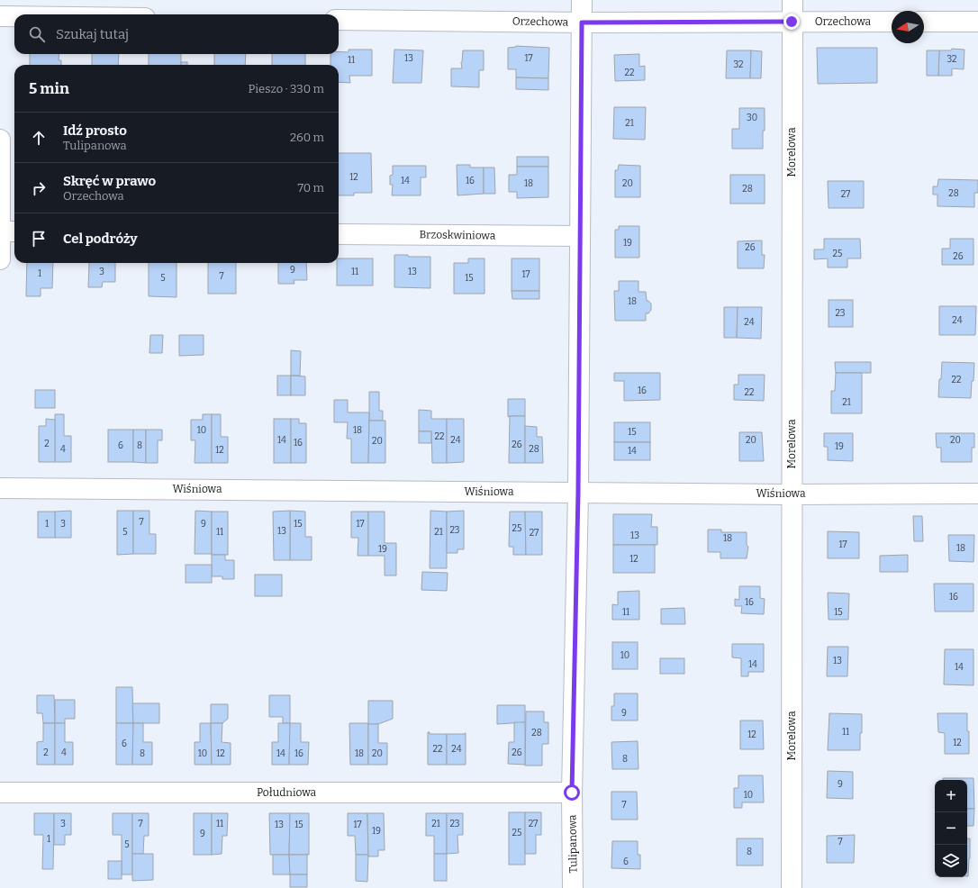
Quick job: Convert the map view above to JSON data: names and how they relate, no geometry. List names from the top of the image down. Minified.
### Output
{"streets":{"street":["Orzechowa","Morelowa","Brzoskwiniowa","Wiśniowa","Południowa","Tulipanowa"]},"crossings":[["Orzechowa","Morelowa"],["Orzechowa","Tulipanowa"],["Morelowa","Wiśniowa"],["Brzoskwiniowa","Tulipanowa"],["Wiśniowa","Tulipanowa"],["Południowa","Tulipanowa"]],"house_numbers":["13","17","32","11","32","22","30","21","12","14","16","18","20","28","28","27","19","26","25","26","9","3","11","13","1","17","7","5","15","18","23","24","24","22","16","22","21","10","18","15","22","14","24","20","20","20","16","2","26","6","8","19","4","28","12","14","7","1","3","9","15","17","25","23","13","5","11","21","27","13","18","17","18","19","12","16","16","11","15","10","13","14","14","9","11","28","12","12","6","22","24","2","4","26","8","10","12","14","16","18","20","8","9","10","7","3","7","11","21","23","27","13","15","17","19","25","9","1","7","5","8","6"],"north":"left","page":{"search":"Szukaj tutaj","heading":["5 min","Pieszo · 330 m"],"list":[["Idź prosto","Tulipanowa","260 m"],["Skręć w prawo","Orzechowa","70 m"],"Cel podróży"],"map_buttons":["+","−"]}}
